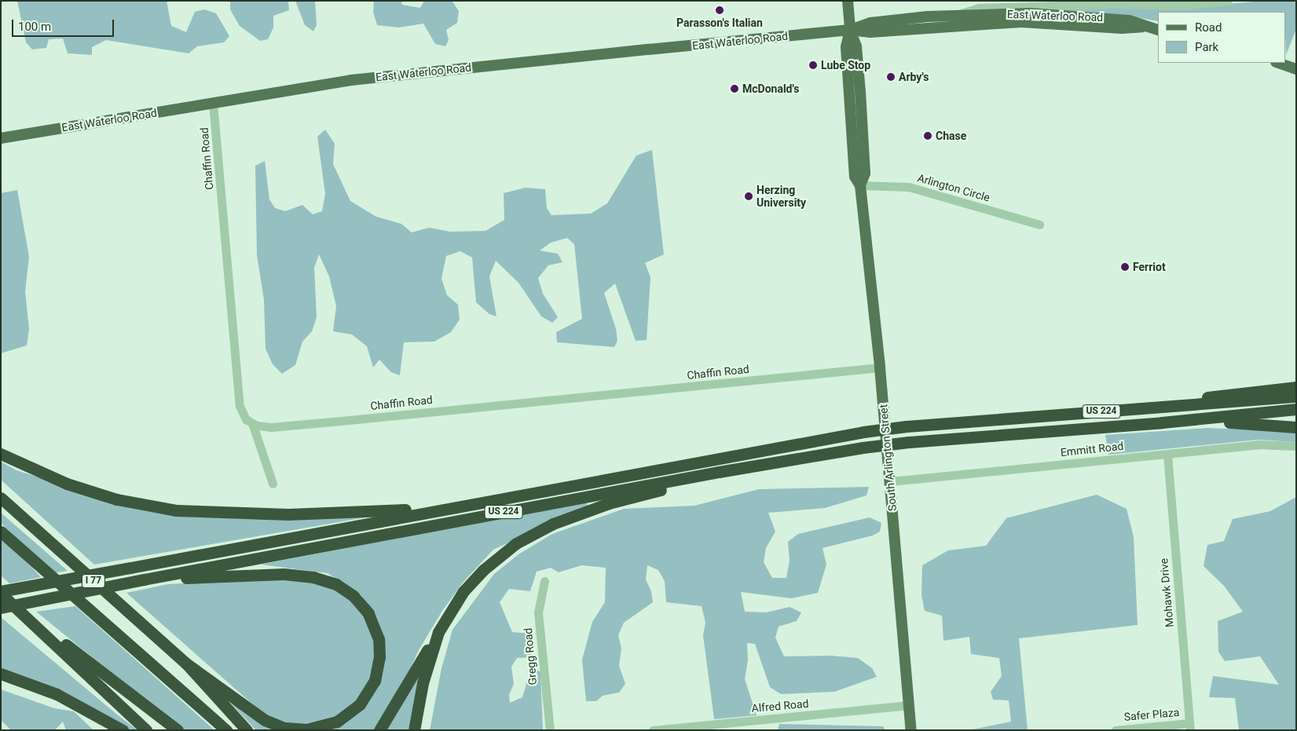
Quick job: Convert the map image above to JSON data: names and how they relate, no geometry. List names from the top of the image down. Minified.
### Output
{"streets":{"highway":["US 224","I 77"],"main road":["East Waterloo Road","South Arlington Street"],"street":["Chaffin Road","Arlington Circle","Emmitt Road","Mohawk Drive","Gregg Road","Alfred Road","Safer Plaza"]},"crossings":[["East Waterloo Road","Chaffin Road"],["East Waterloo Road","South Arlington Street"],["Chaffin Road","South Arlington Street"],["Arlington Circle","South Arlington Street"],["Emmitt Road","South Arlington Street"],["Emmitt Road","Mohawk Drive"],["South Arlington Street","Alfred Road"],["Mohawk Drive","Safer Plaza"]],"places":["Parasson's Italian","Lube Stop","Arby's","McDonald's","Chase","Herzing University","Ferriot"],"legend":["Road","Park"],"scale_bar":"100 m"}
